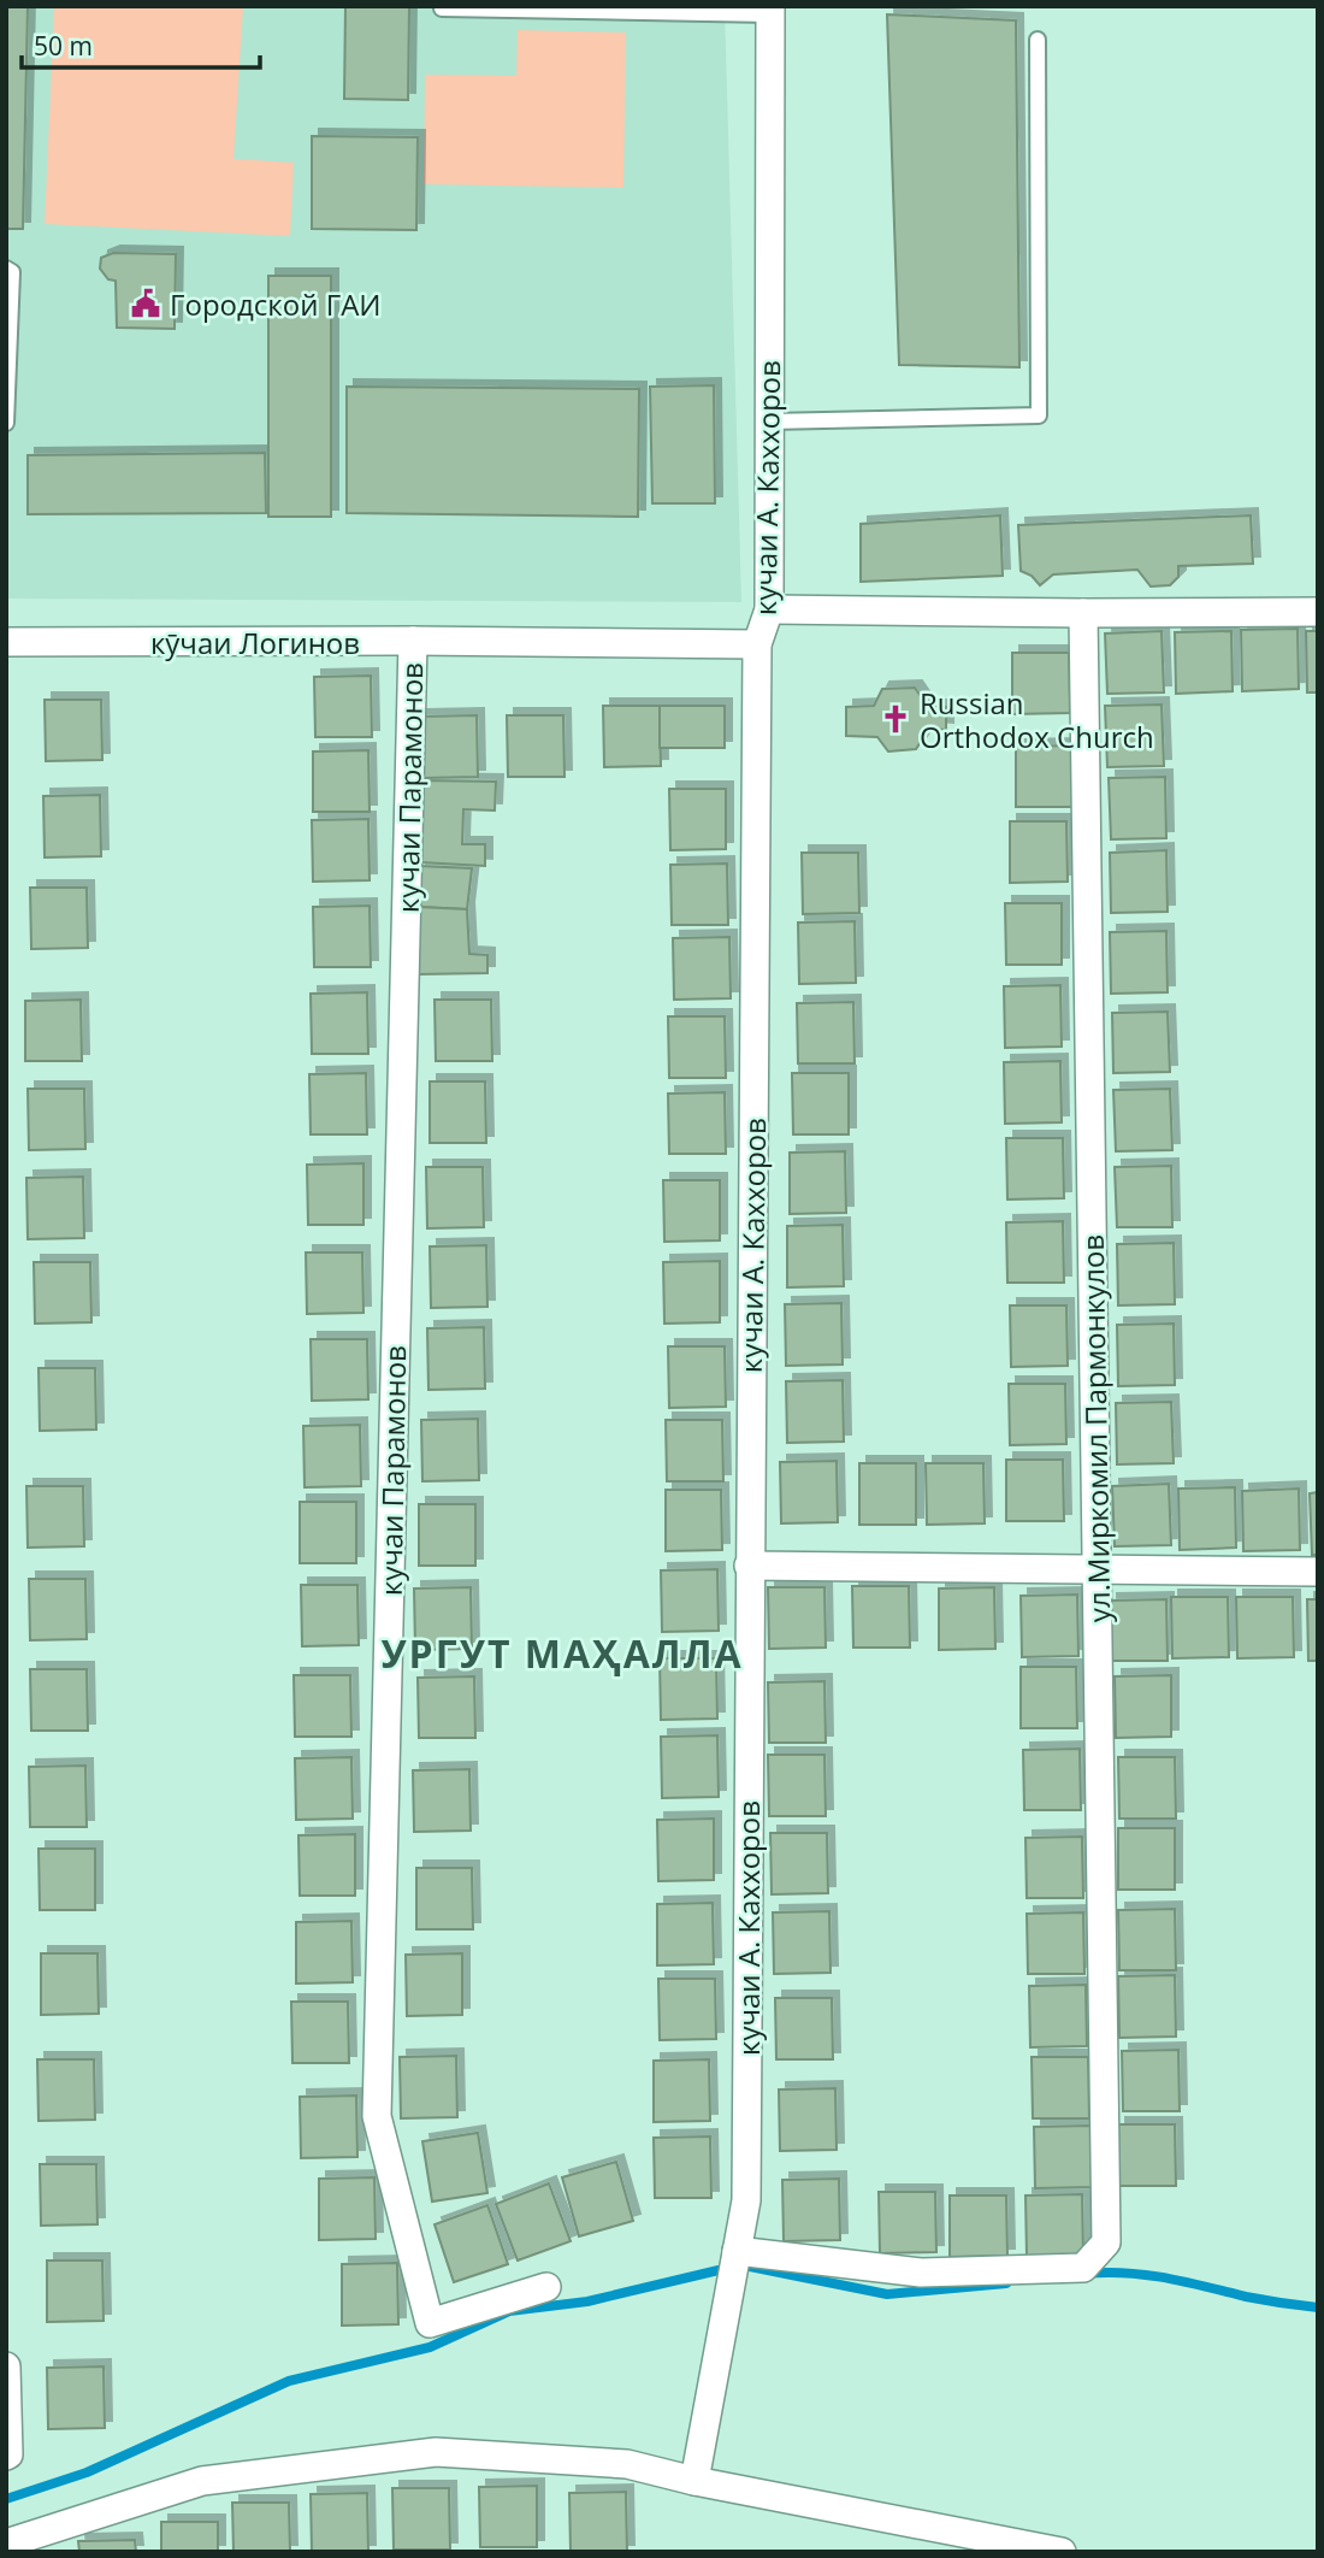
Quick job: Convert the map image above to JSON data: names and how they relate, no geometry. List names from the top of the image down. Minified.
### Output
{"streets":{"street":["кучаи А. Каххоров","кӯчаи Логинов","кучаи Парамонов","ул.Миркомил Пармонкулов"]},"crossings":[["кучаи А. Каххоров","кӯчаи Логинов"],["кучаи А. Каххоров","ул.Миркомил Пармонкулов"],["кӯчаи Логинов","кучаи Парамонов"]],"districts":["УРГУТ МАҲАЛЛА"],"places":{"public building":["Городской ГАИ"],"church":["Russian Orthodox Church"]},"scale_bar":"50 m"}
